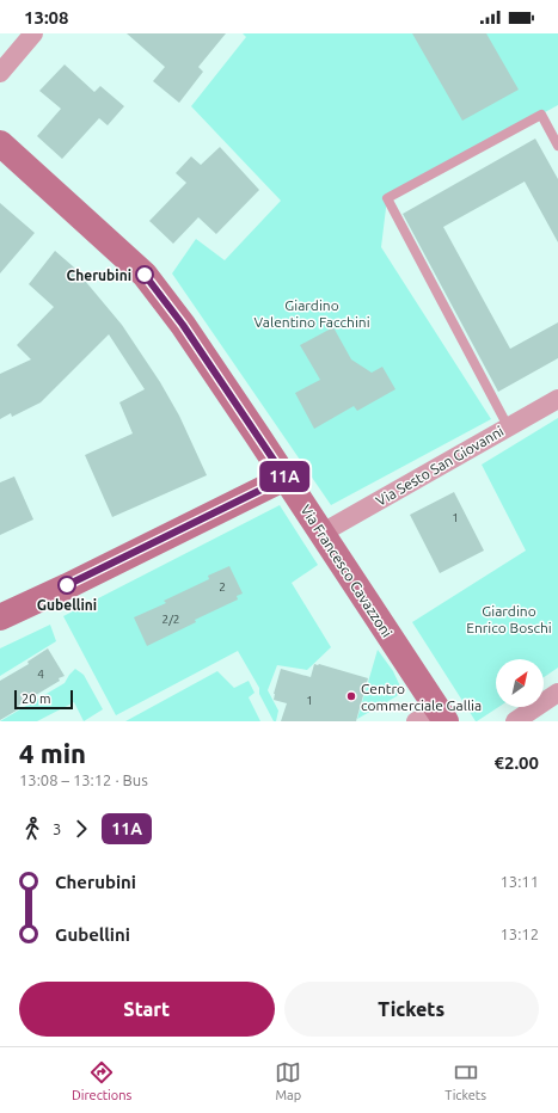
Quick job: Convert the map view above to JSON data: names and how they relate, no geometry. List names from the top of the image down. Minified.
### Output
{"streets":{"street":["Via Sesto San Giovanni","Via Francesco Cavazzoni"]},"crossings":[["Via Sesto San Giovanni","Via Francesco Cavazzoni"]],"parks":["Giardino Valentino Facchini","Giardino Enrico Boschi"],"places":["Cherubini","Gubellini","Centro commerciale Gallia"],"lines":["bus line 11A"],"house_numbers":["1","2","2/2","4","1"],"scale_bar":"20 m","north":"top right","page":{"status":"13:08","on_map":"11A","scale":"20 m","heading":["4 min","13:08 – 13:12 · Bus","€2.00"],"legs":["3","11A"],"list":[{"name":"Cherubini","value":"13:11"},{"name":"Gubellini","value":"13:12"}],"buttons":["Start","Tickets"],"tabs":["Directions","Map","Tickets"]}}
